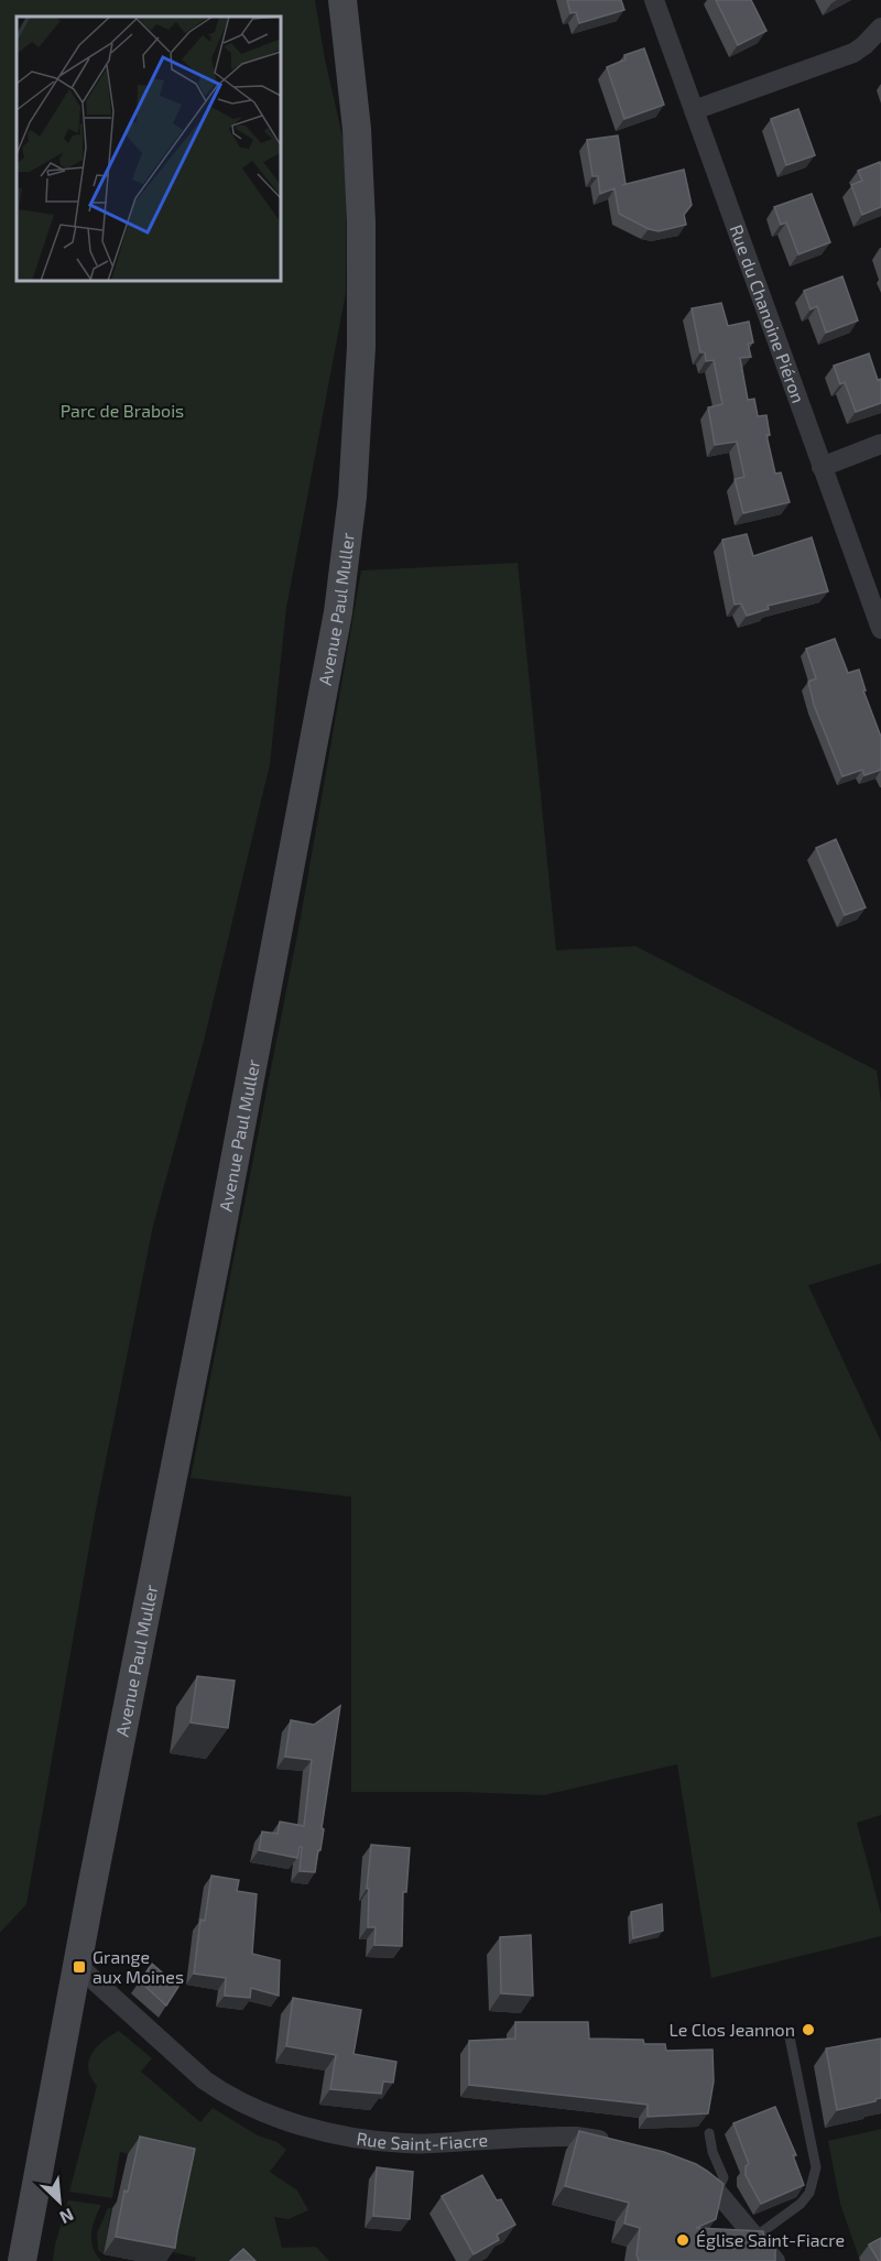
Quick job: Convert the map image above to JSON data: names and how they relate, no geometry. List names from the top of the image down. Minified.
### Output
{"streets":{"main road":["Avenue Paul Muller"],"street":["Rue du Chanoine Piéron","Rue Saint-Fiacre"]},"crossings":[["Avenue Paul Muller","Rue Saint-Fiacre"]],"parks":["Parc de Brabois"],"places":{"transit":["Grange aux Moines"],"other":["Le Clos Jeannon","Église Saint-Fiacre"]},"north":"bottom right"}
